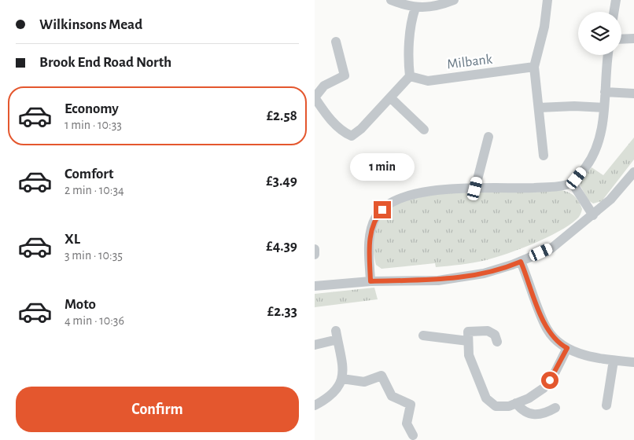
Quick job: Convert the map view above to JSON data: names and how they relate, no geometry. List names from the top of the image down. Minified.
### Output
{"streets":{"street":["Milbank"]},"page":{"banner":["Wilkinsons Mead","Brook End Road North"],"list":[{"name":"Economy","note":"1 min · 10:33","value":"£2.58"},{"name":"Comfort","note":"2 min · 10:34","value":"£3.49"},{"name":"XL","note":"3 min · 10:35","value":"£4.39"},{"name":"Moto","note":"4 min · 10:36","value":"£2.33"}],"bubble":"1 min","buttons":"Confirm"}}
